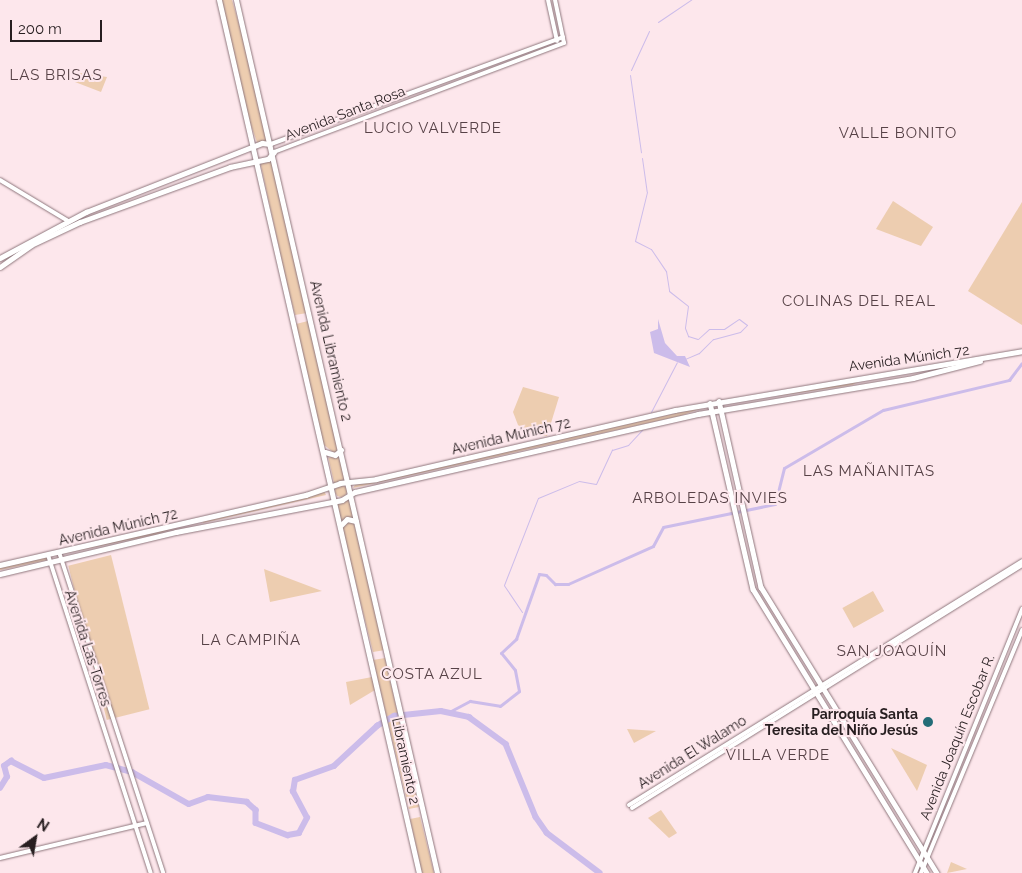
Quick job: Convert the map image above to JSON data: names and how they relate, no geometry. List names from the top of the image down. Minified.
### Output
{"streets":{"main road":["Avenida Santa Rosa","Avenida Libramiento 2","Avenida Múnich 72","Libramiento 2"],"street":["Avenida Las Torres","Avenida Joaquín Escobar R.","Avenida El Walamo"]},"crossings":[["Avenida Santa Rosa","Avenida Libramiento 2"],["Avenida Libramiento 2","Avenida Múnich 72"],["Avenida Libramiento 2","Libramiento 2"],["Avenida Múnich 72","Avenida Las Torres"]],"districts":["LAS BRISAS","LUCIO VALVERDE","VALLE BONITO","COLINAS DEL REAL","LAS MAÑANITAS","ARBOLEDAS INVIES","LA CAMPIÑA","SAN JOAQUÍN","COSTA AZUL","VILLA VERDE"],"places":["Parroquía Santa Teresita del Niño Jesús"],"scale_bar":"200 m","north":"top right"}
